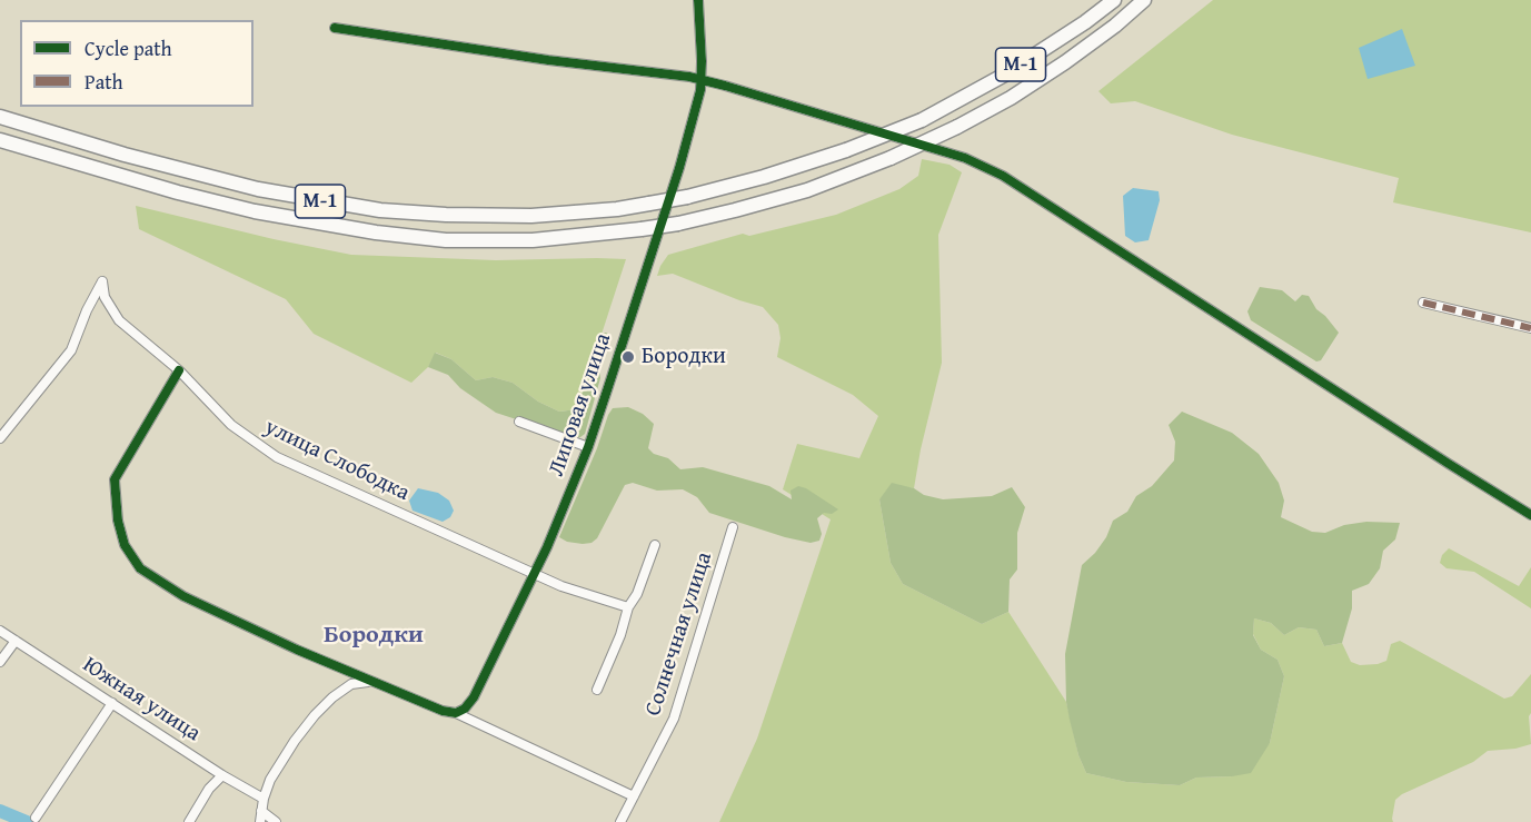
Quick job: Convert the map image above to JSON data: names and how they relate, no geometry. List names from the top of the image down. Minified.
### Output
{"streets":{"highway":["М-1"],"street":["Липовая улица","улица Слободка","Солнечная улица","Южная улица"]},"crossings":[["Липовая улица","улица Слободка"]],"districts":["Бородки"],"places":["Бородки"],"legend":["Cycle path","Path"]}
